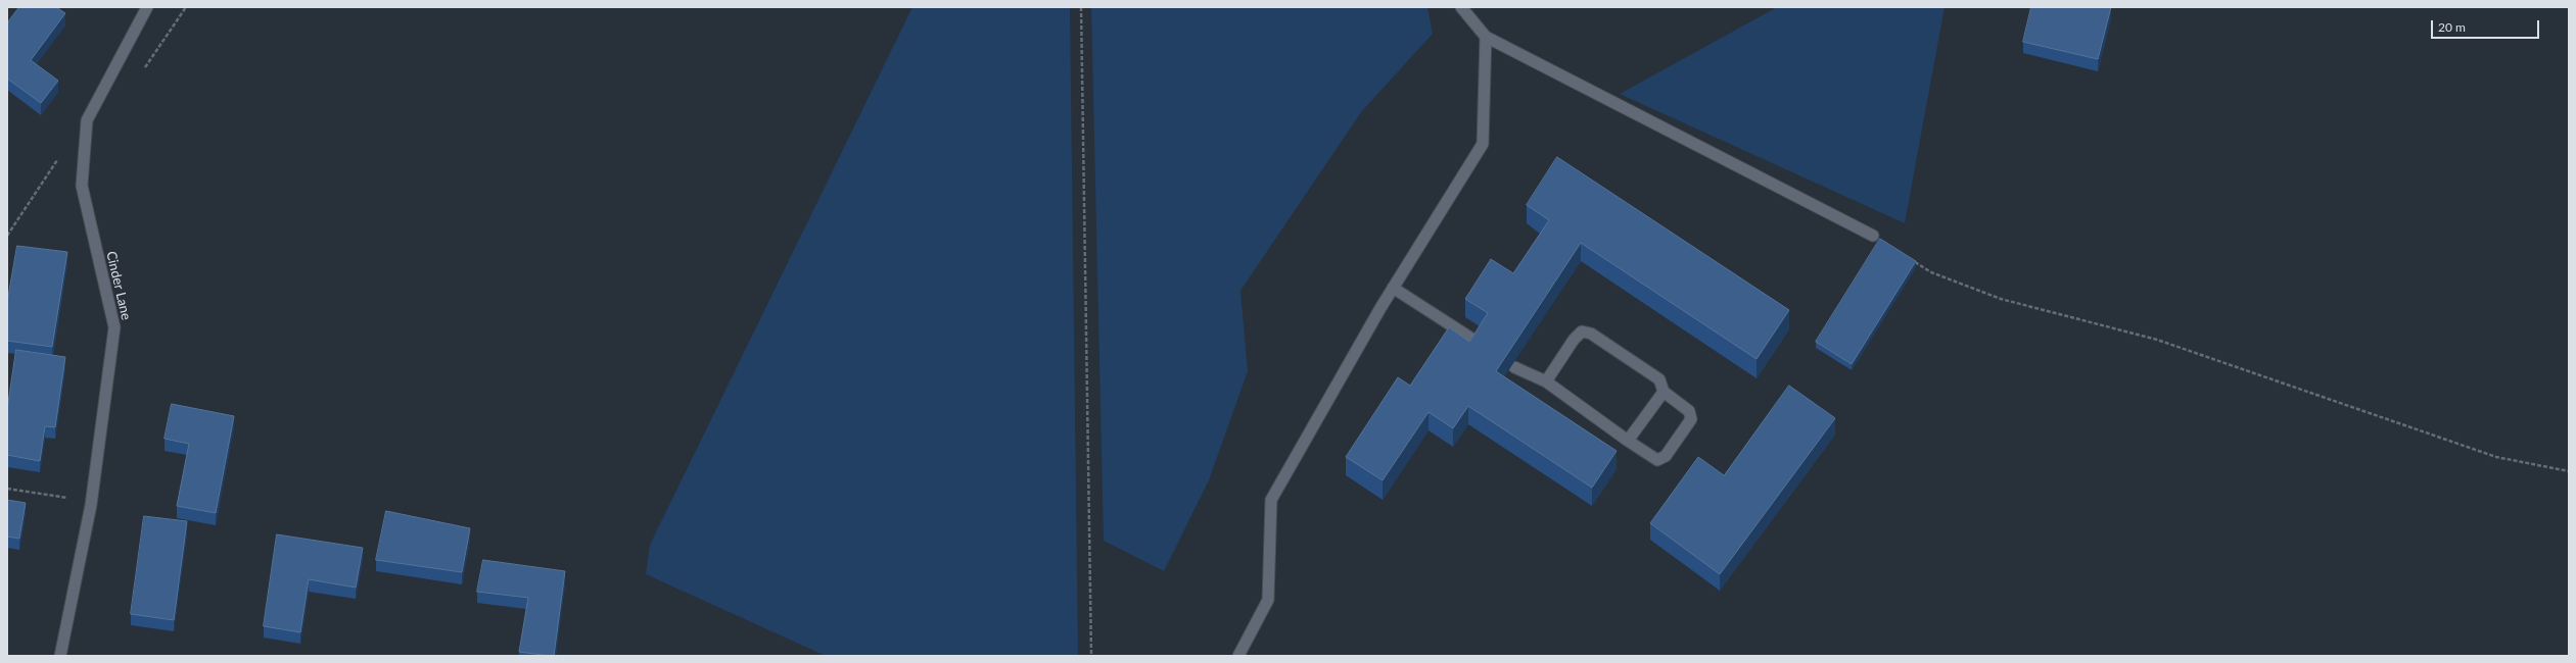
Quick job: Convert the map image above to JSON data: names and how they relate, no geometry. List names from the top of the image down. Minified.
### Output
{"streets":{"street":["Cinder Lane"]},"scale_bar":"20 m"}
